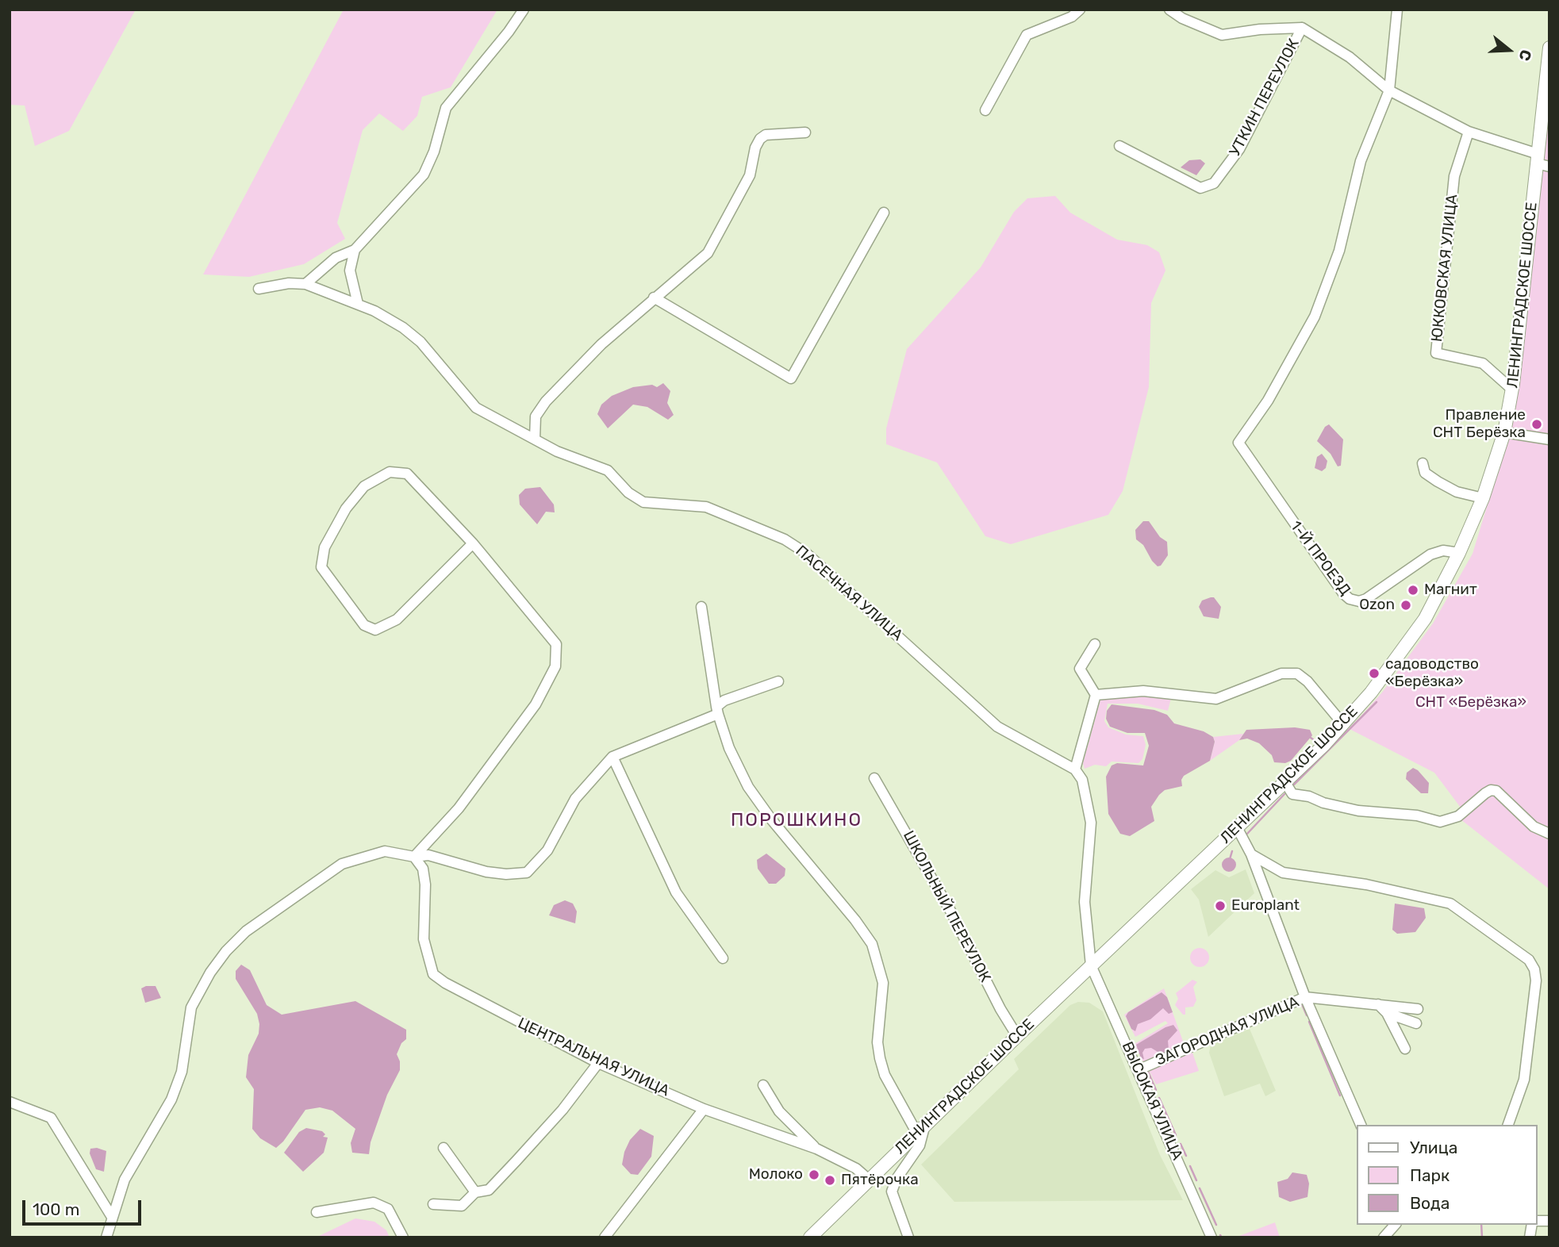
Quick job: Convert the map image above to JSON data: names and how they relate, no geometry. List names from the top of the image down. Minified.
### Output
{"streets":{"main road":["ЛЕНИНГРАДСКОЕ ШОССЕ"],"street":["УТКИН ПЕРЕУЛОК","ЮККОВСКАЯ УЛИЦА","1-Й ПРОЕЗД","ПАСЕЧНАЯ УЛИЦА","ШКОЛЬНЫЙ ПЕРЕУЛОК","ЗАГОРОДНАЯ УЛИЦА","ЦЕНТРАЛЬНАЯ УЛИЦА","ВЫСОКАЯ УЛИЦА"]},"crossings":[["ЮККОВСКАЯ УЛИЦА","ЛЕНИНГРАДСКОЕ ШОССЕ"],["ЛЕНИНГРАДСКОЕ ШОССЕ","1-Й ПРОЕЗД"],["ЛЕНИНГРАДСКОЕ ШОССЕ","ШКОЛЬНЫЙ ПЕРЕУЛОК"],["ЛЕНИНГРАДСКОЕ ШОССЕ","ЦЕНТРАЛЬНАЯ УЛИЦА"],["ЛЕНИНГРАДСКОЕ ШОССЕ","ВЫСОКАЯ УЛИЦА"],["ЗАГОРОДНАЯ УЛИЦА","ВЫСОКАЯ УЛИЦА"]],"districts":["ПОРОШКИНО"],"parks":["СНТ «Берёзка»"],"places":["Правление СНТ Берёзка","Магнит","Ozon","садоводство «Берёзка»","Europlant","Молоко","Пятёрочка"],"legend":["Улица","Парк","Вода"],"scale_bar":"100 m","north":"right"}
